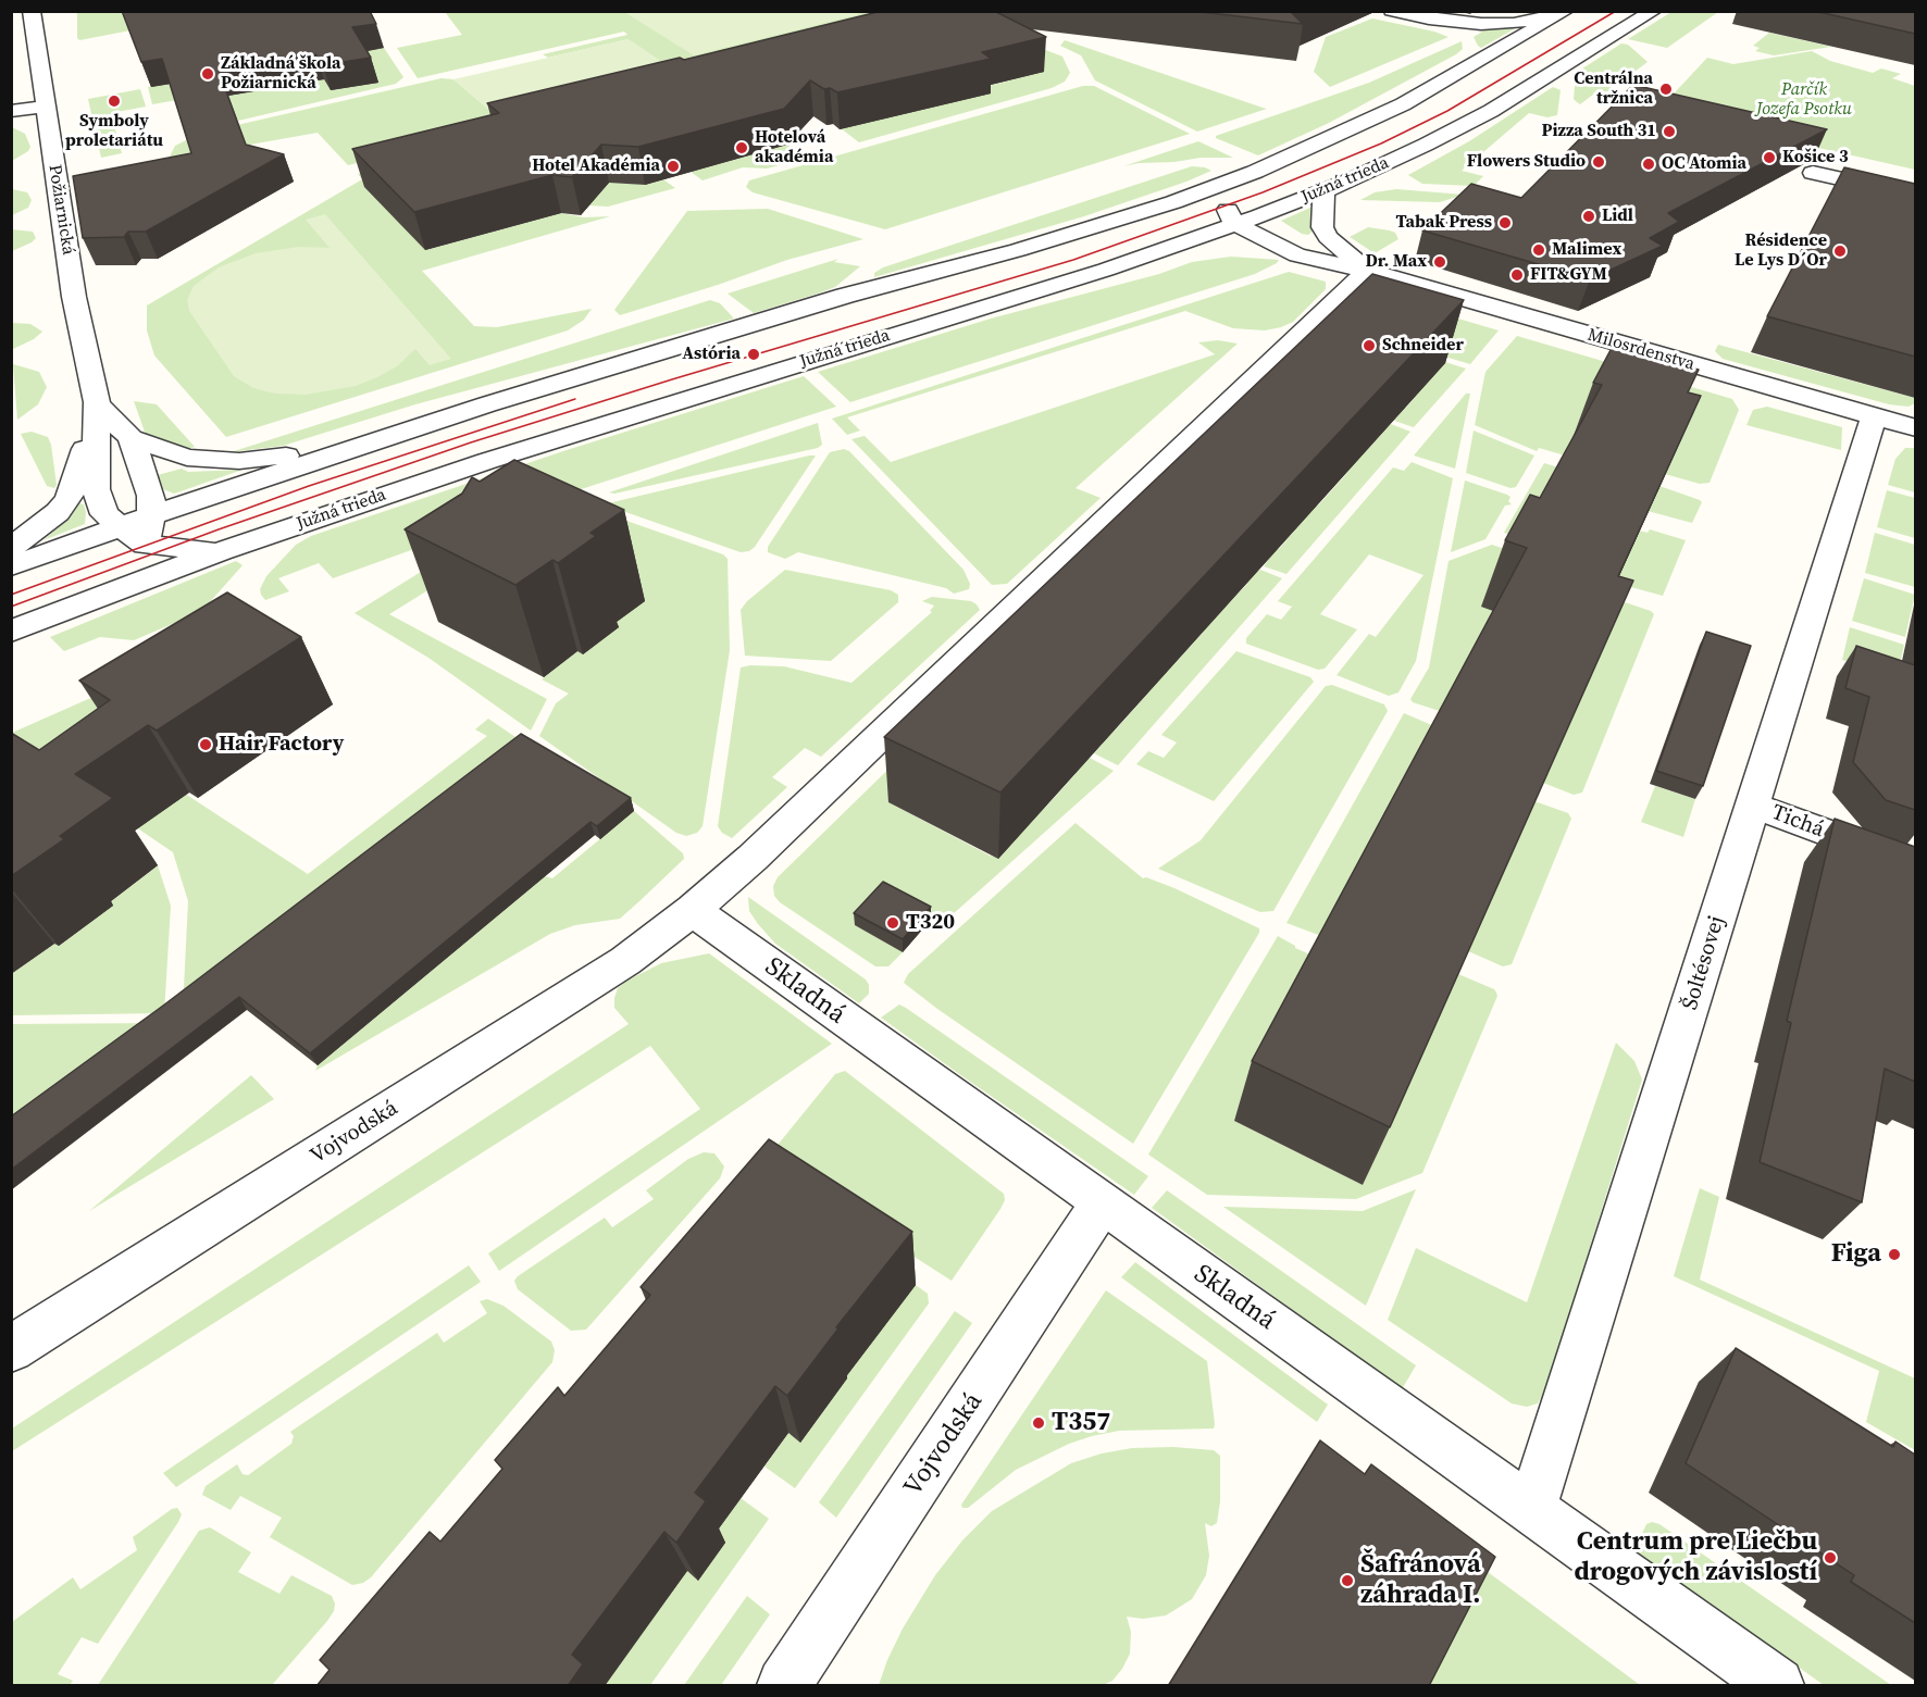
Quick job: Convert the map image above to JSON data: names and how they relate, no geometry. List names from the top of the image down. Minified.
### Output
{"streets":{"street":["Južná trieda","Požiarnická","Milosrdenstva","Tichá","Šoltésovej","Skladná","Vojvodská"]},"crossings":[["Južná trieda","Požiarnická"],["Južná trieda","Milosrdenstva"],["Milosrdenstva","Šoltésovej"],["Tichá","Šoltésovej"],["Šoltésovej","Skladná"],["Skladná","Vojvodská"]],"parks":["Parčík Jozefa Psotku"],"places":["Základná škola Požiarnická","Centrálna tržnica","Symboly proletariátu","Pizza South 31","Hotelová akadémia","Košice 3","Flowers Studio","OC Atomia","Hotel Akadémia","Lidl","Tabak Press","Malimex","Résidence Le Lys D´Or","Dr. Max","FIT&GYM","Schneider","Astória","Hair Factory","T320","Figa","T357","Centrum pre Liečbu drogových závislostí","Šafránová záhrada I."]}
